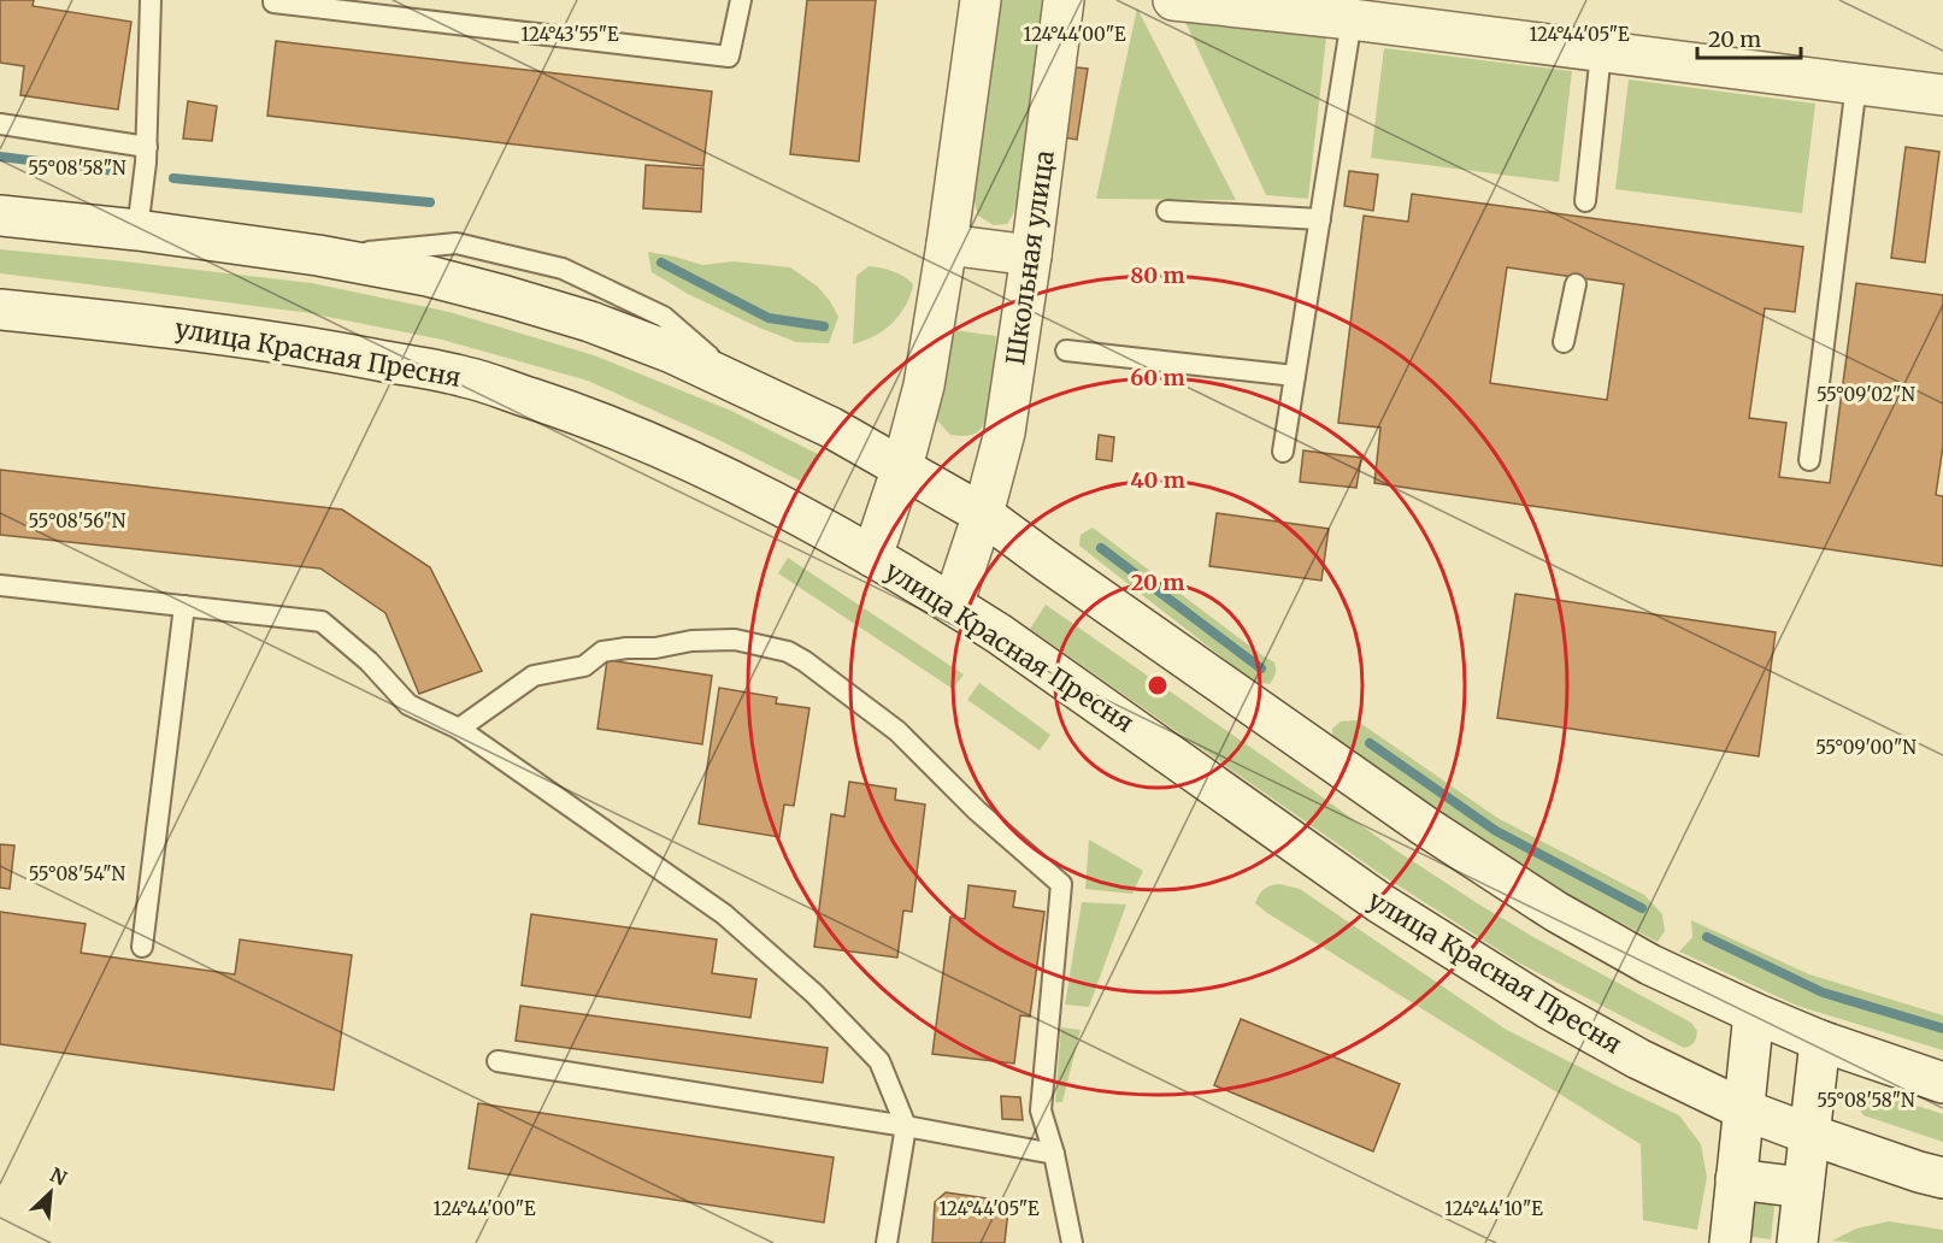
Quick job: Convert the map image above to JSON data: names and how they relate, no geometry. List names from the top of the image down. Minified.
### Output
{"streets":{"street":["Школьная улица","улица Красная Пресня"]},"crossings":[["Школьная улица","улица Красная Пресня"]],"scale_bar":"20 m","north":"top right","coordinates":["124°43'55\"E","124°44'00\"E","124°44'05\"E","55°08'58\"N","55°09'02\"N","55°08'56\"N","55°09'00\"N","55°08'54\"N","124°44'10\"E"],"rings":["80 m","60 m","40 m","20 m"]}
